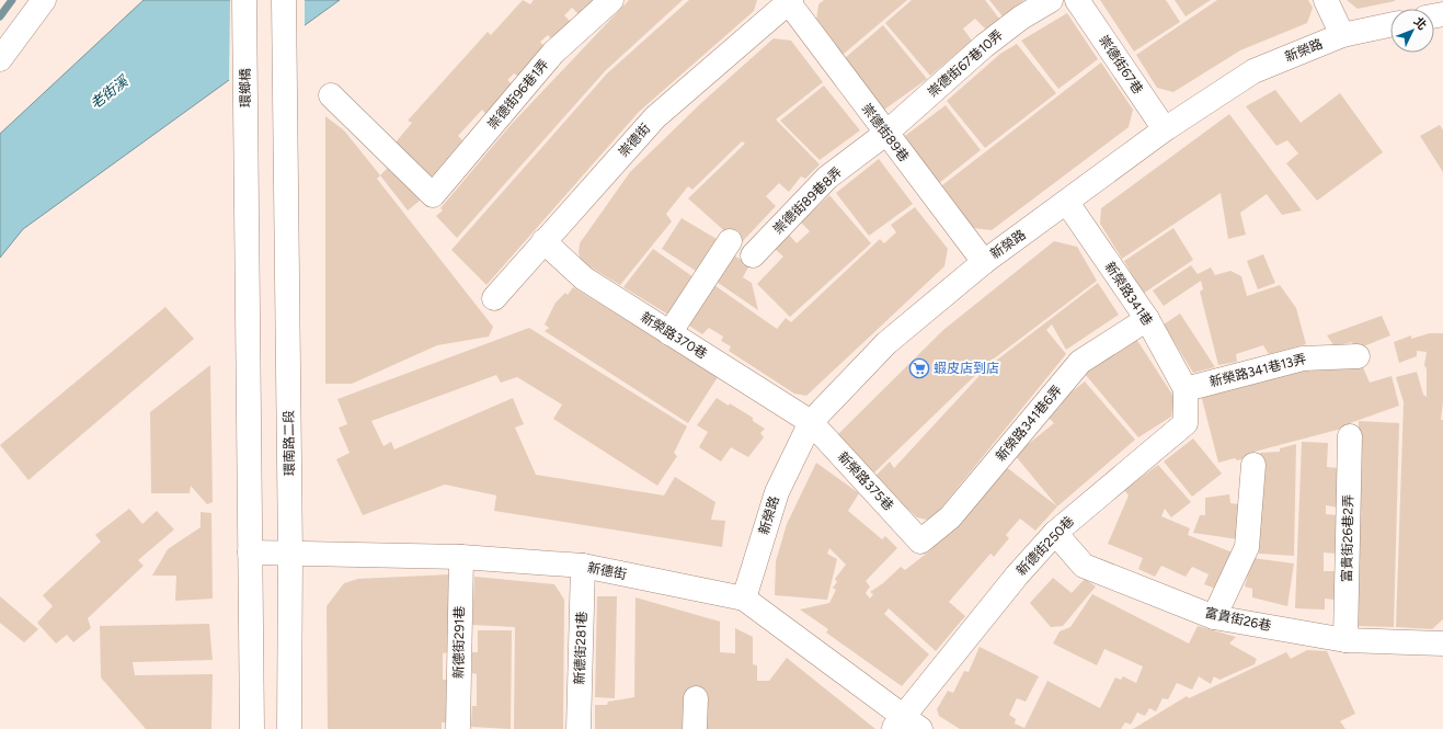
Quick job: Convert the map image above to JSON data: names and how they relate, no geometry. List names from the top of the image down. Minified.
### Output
{"streets":{"street":["新榮路","崇德街67巷10弄","崇德街67巷","環鄉橋","崇德街96巷1弄","崇德街89巷","崇德街","崇德街89巷8弄","新榮路341巷","新榮路370巷","新榮路341巷13弄","新榮路341巷6弄","環南路二段","新榮路375巷","富貴街26巷2弄","新德街250巷","新德街","富貴街26巷","新德街291巷","新德街281巷"]},"crossings":[["新榮路","崇德街67巷"],["新榮路","崇德街89巷"],["新榮路","新榮路341巷"],["新榮路","新榮路370巷"],["新榮路","新榮路375巷"],["新榮路","新德街"],["崇德街67巷10弄","崇德街89巷"],["崇德街67巷10弄","崇德街89巷8弄"],["環鄉橋","新德街"],["崇德街89巷","崇德街"],["崇德街89巷","崇德街89巷8弄"],["崇德街","新榮路370巷"],["新榮路341巷","新榮路341巷13弄"],["新榮路341巷","新榮路341巷6弄"],["新榮路341巷","新德街250巷"],["新榮路370巷","新榮路375巷"],["新榮路341巷13弄","新德街250巷"],["新榮路341巷6弄","新榮路375巷"],["環南路二段","新德街"],["富貴街26巷2弄","富貴街26巷"],["新德街250巷","新德街"],["新德街250巷","富貴街26巷"],["新德街","新德街291巷"],["新德街","新德街281巷"]],"water":["老街溪"],"places":{"supermarket":["蝦皮店到店"]},"north":"top right"}
